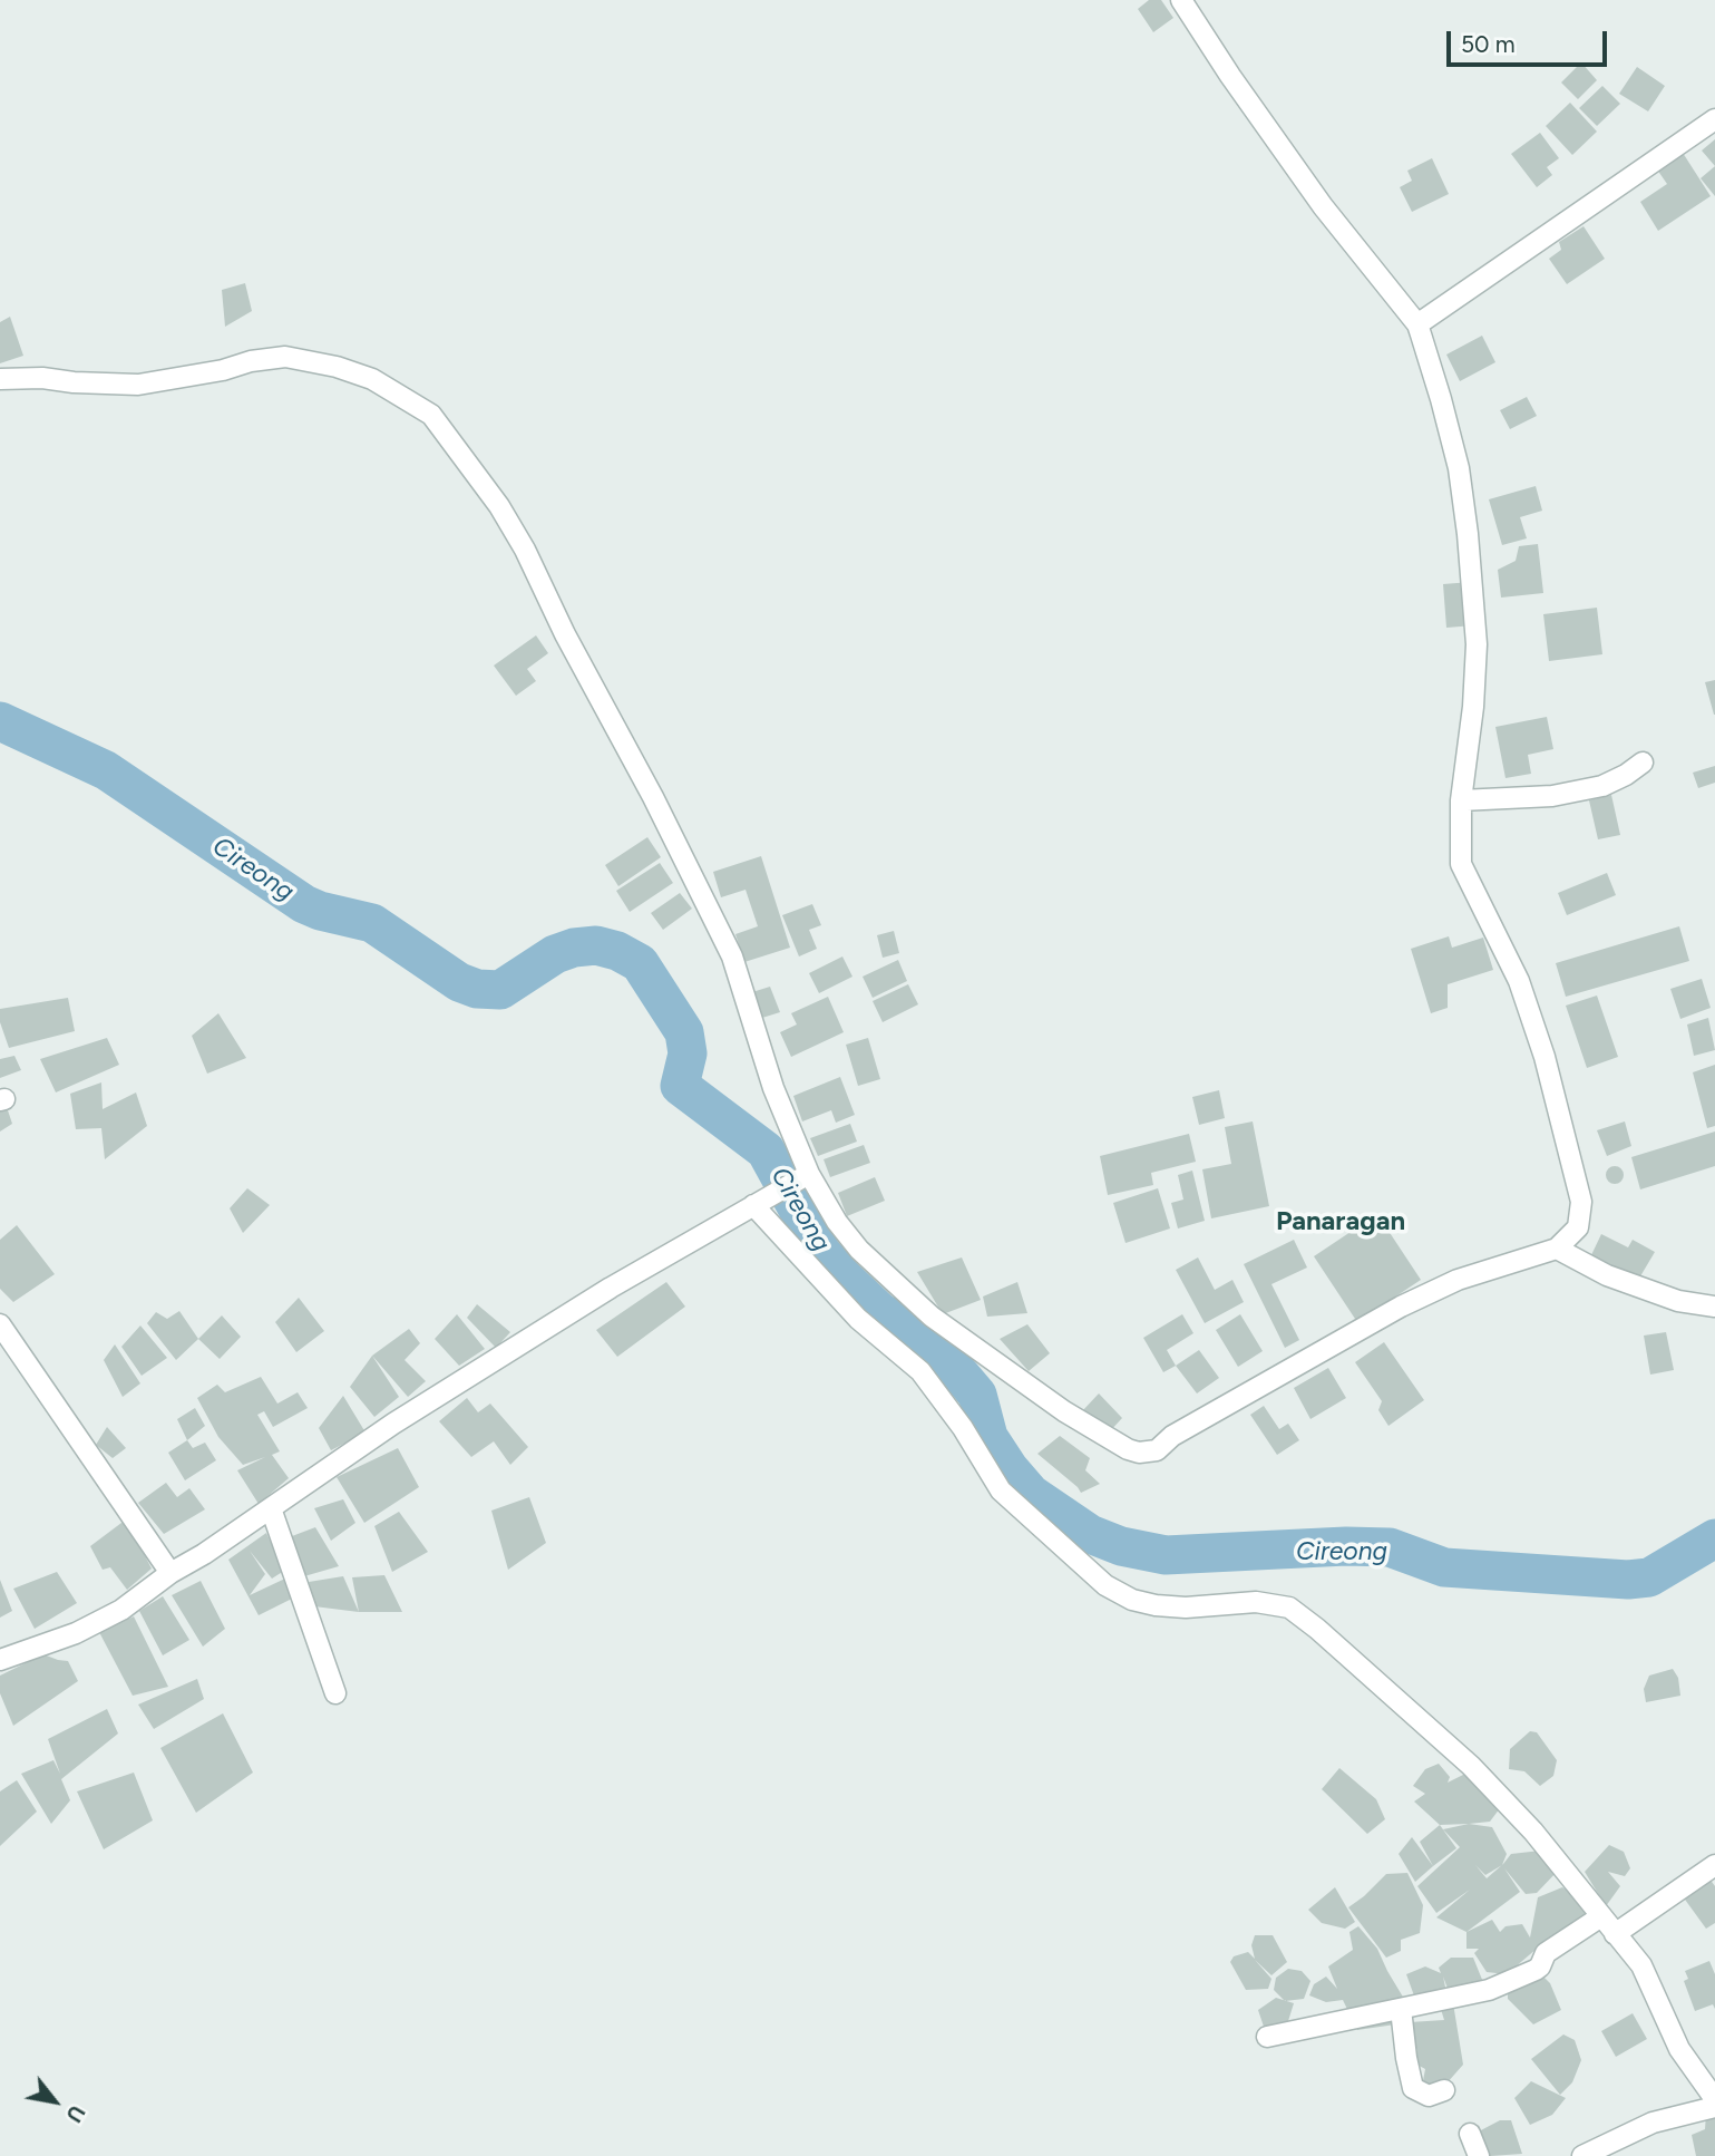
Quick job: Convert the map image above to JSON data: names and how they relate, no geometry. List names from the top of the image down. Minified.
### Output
{"districts":["Panaragan"],"water":["Cireong"],"scale_bar":"50 m","north":"bottom right"}
